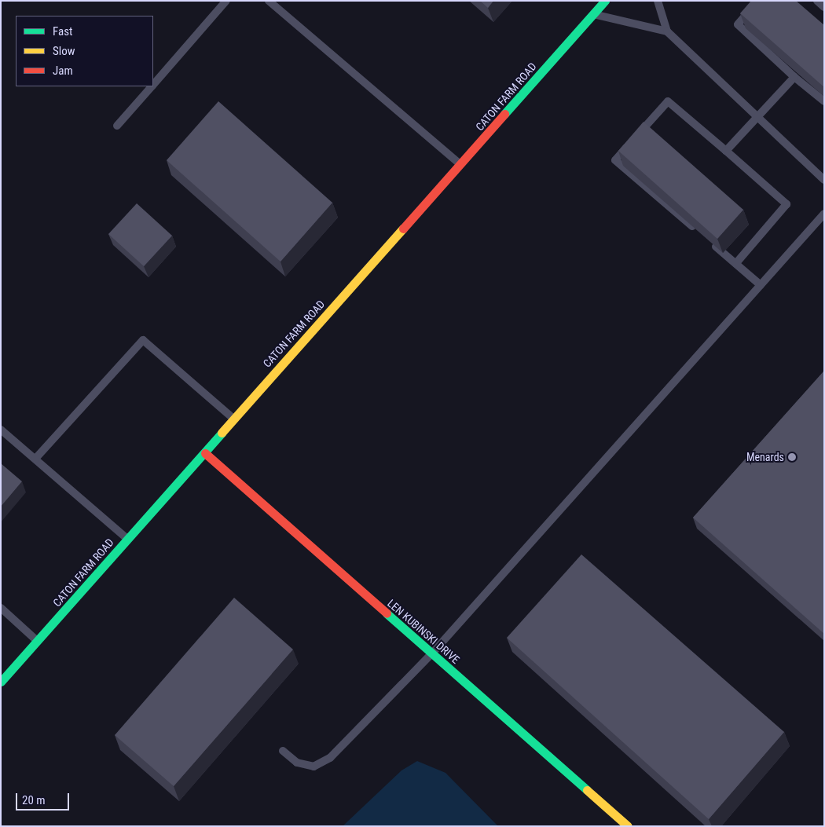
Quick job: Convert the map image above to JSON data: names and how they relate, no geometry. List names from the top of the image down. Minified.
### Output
{"streets":{"street":["CATON FARM ROAD","LEN KUBINSKI DRIVE"]},"crossings":[["CATON FARM ROAD","LEN KUBINSKI DRIVE"]],"places":["Menards"],"legend":["Fast","Slow","Jam"],"scale_bar":"20 m"}
